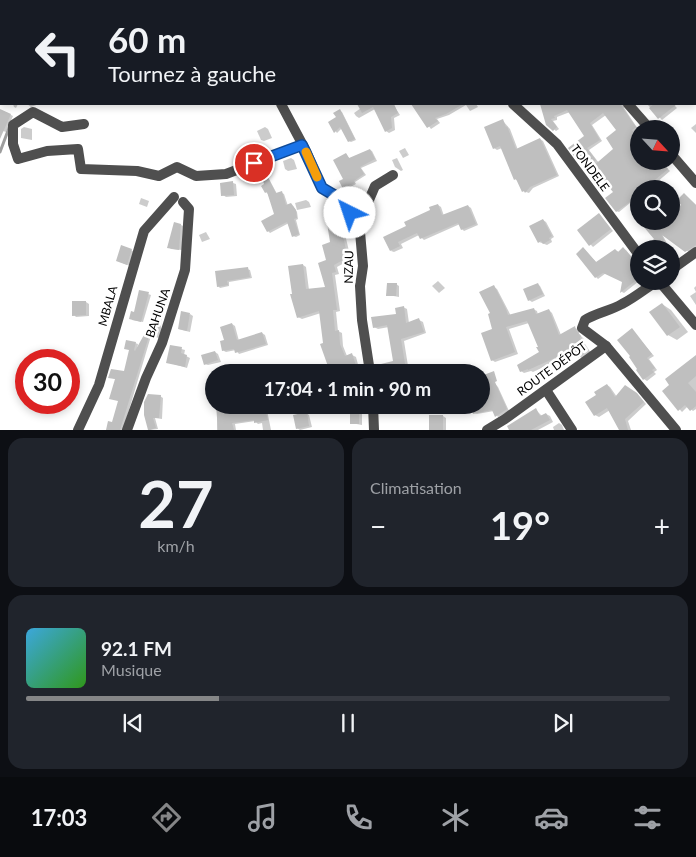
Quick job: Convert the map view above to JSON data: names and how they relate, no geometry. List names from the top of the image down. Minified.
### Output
{"streets":{"street":["TONDELE","NZAU","MBALA","BAHUNA","ROUTE DÉPÔT"]},"crossings":[["MBALA","BAHUNA"]],"north":"bottom right","page":{"turn":["60 m","Tournez à gauche"],"limit":"30","trip":"17:04 · 1 min · 90 m","tile":[["27","km/h"],"Climatisation"],"heat":["−","19°","+"],"song":["92.1 FM","Musique"],"tabs":"17:03"}}
